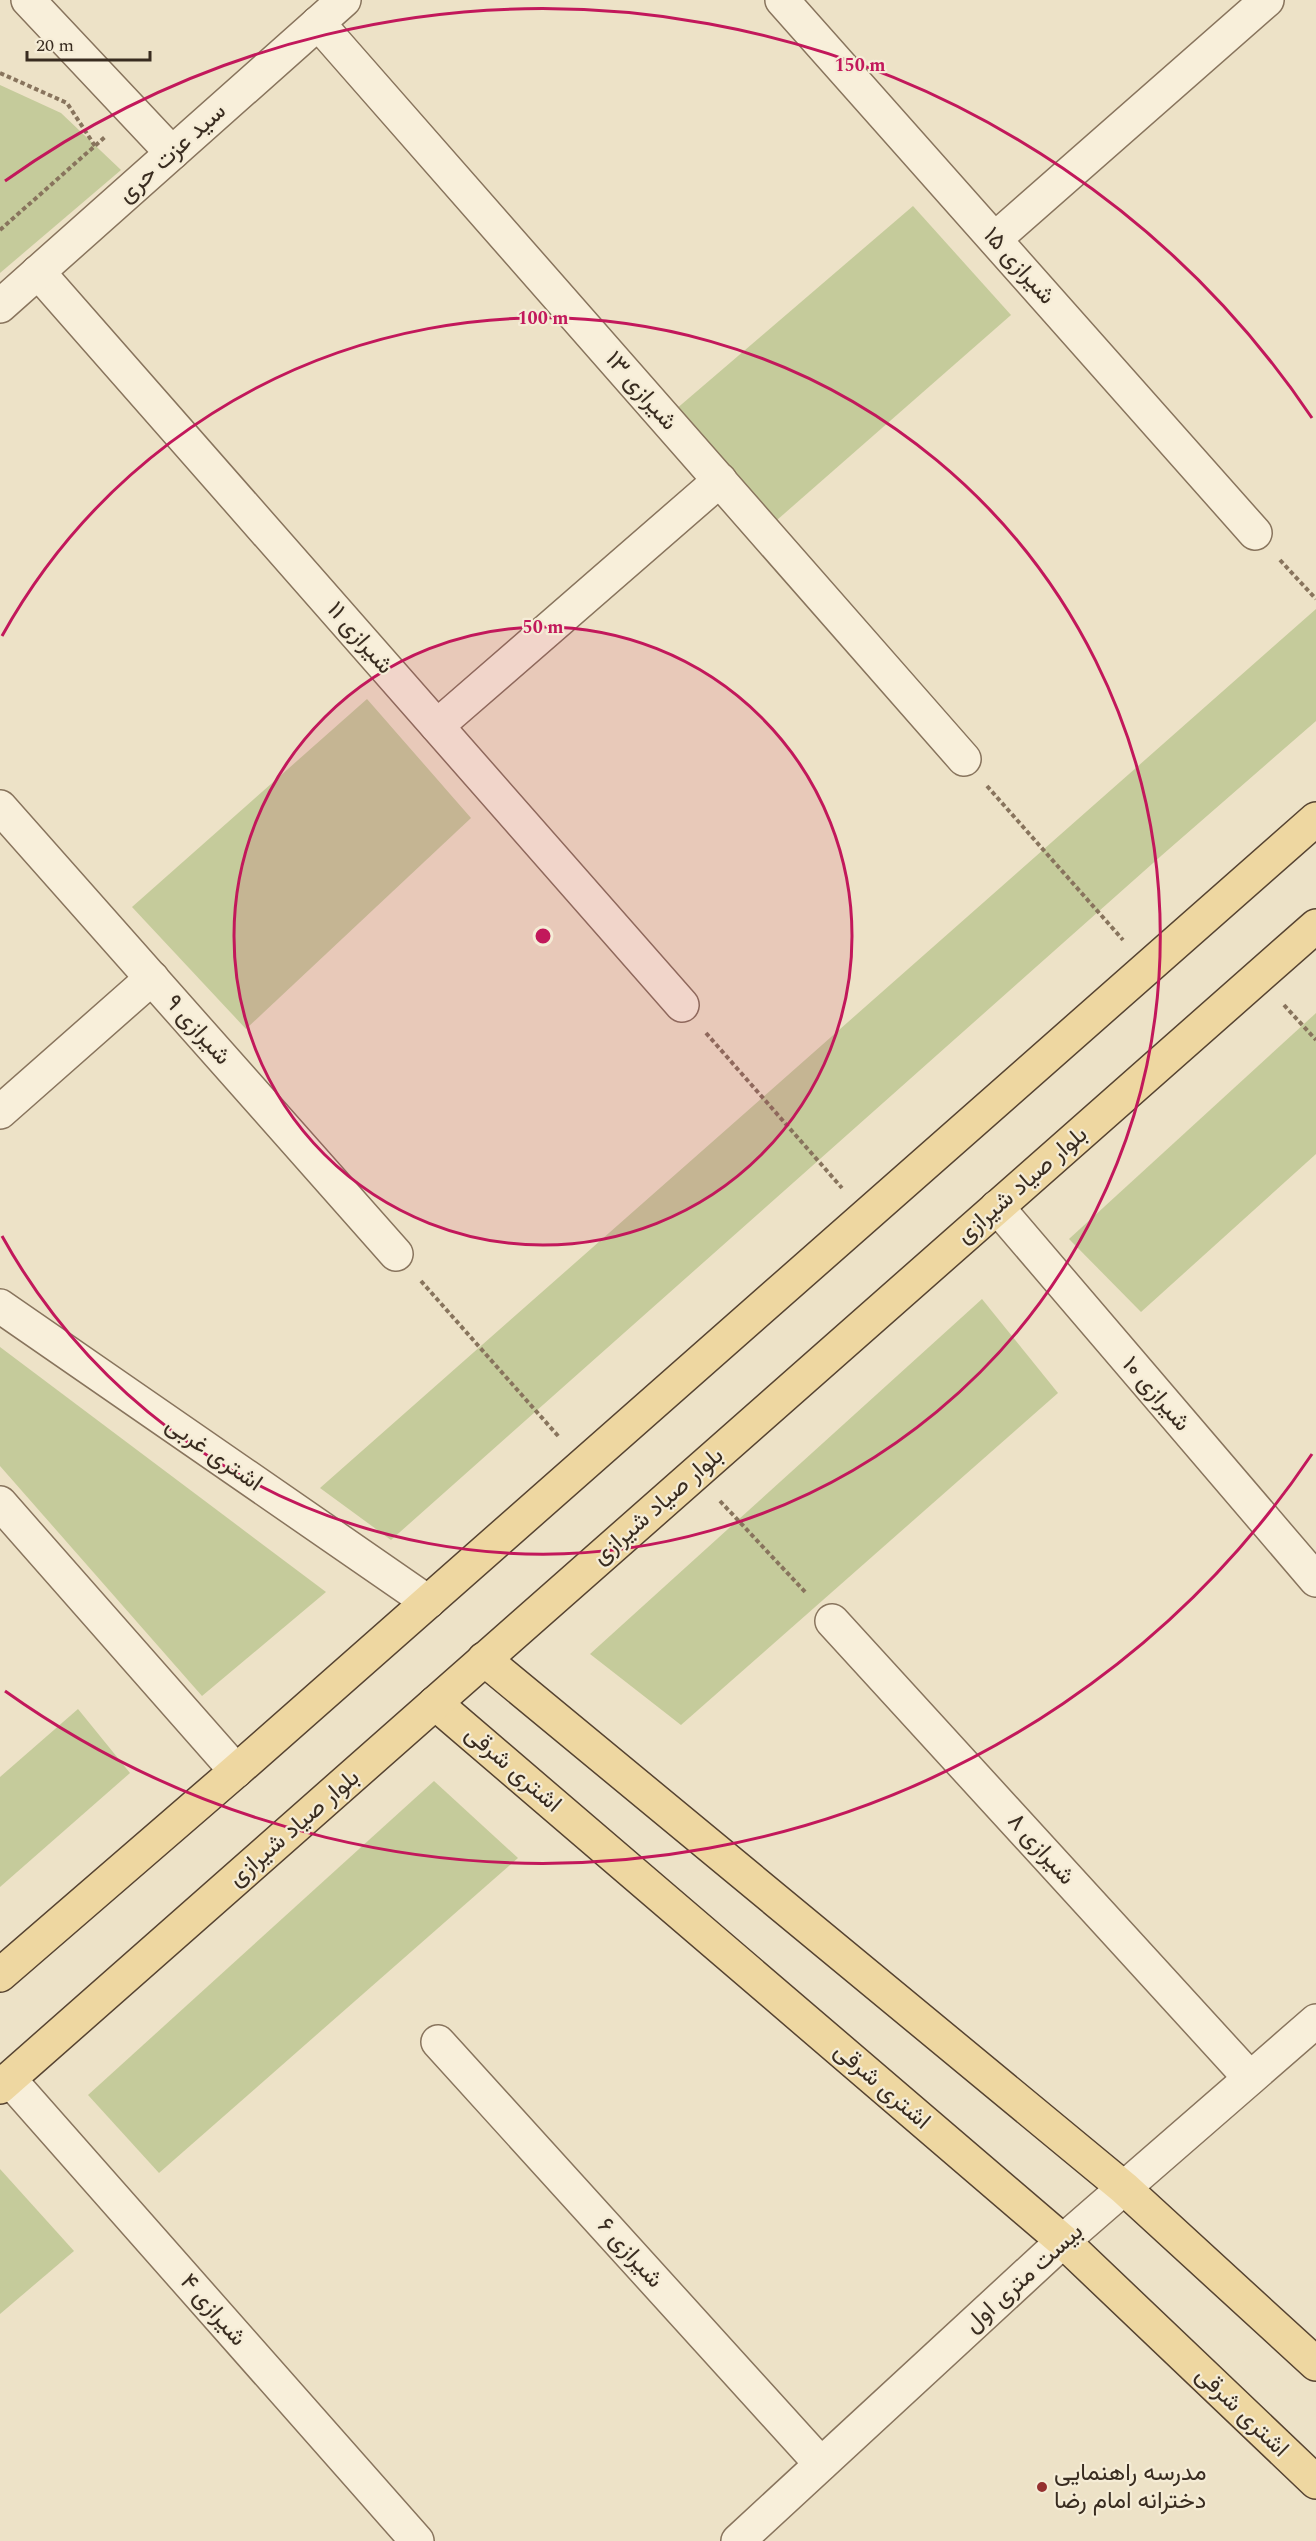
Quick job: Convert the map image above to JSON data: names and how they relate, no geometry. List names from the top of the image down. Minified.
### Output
{"streets":{"main road":["بلوار صیاد شیرازی","اشتری شرقی"],"street":["سید عزت حری","شیرازی ۱۵","شیرازی ۱۳","شیرازی ۱۱","شیرازی ۹","شیرازی ۱۰","اشتری غربی","شیرازی ۸","شیرازی ۶","بیست متری اول","شیرازی ۴"]},"crossings":[["سید عزت حری","شیرازی ۱۳"],["سید عزت حری","شیرازی ۱۱"],["بلوار صیاد شیرازی","شیرازی ۱۰"],["بلوار صیاد شیرازی","اشتری شرقی"],["بلوار صیاد شیرازی","شیرازی ۴"],["اشتری شرقی","بیست متری اول"],["شیرازی ۸","بیست متری اول"],["شیرازی ۶","بیست متری اول"]],"places":["مدرسه راهنمایی دخترانه امام رضا"],"scale_bar":"20 m","rings":["150 m","100 m","50 m"]}
